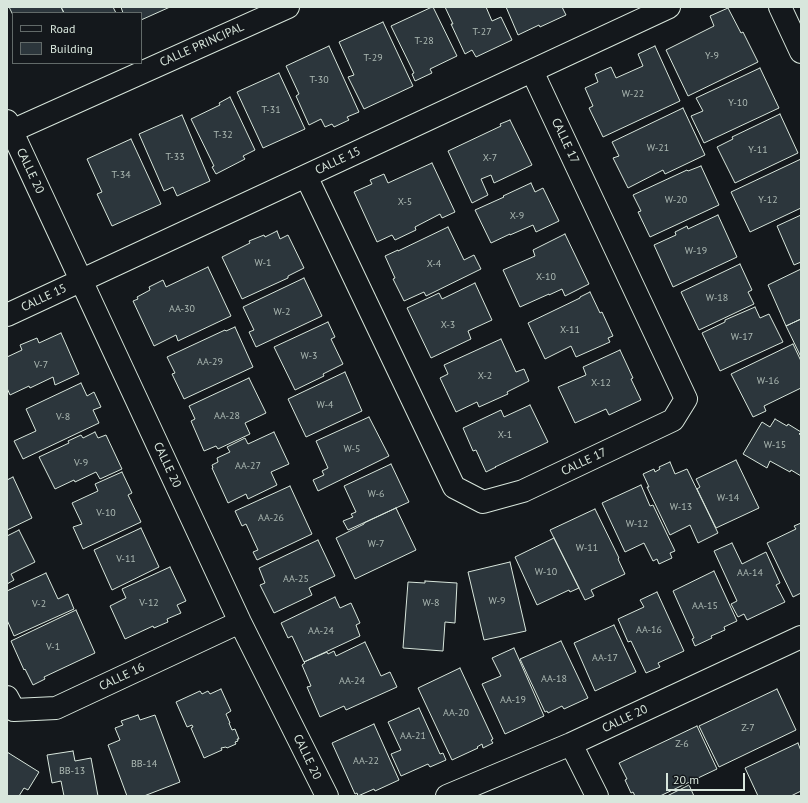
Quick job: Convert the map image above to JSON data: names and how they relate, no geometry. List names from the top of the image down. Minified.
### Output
{"streets":{"street":["CALLE PRINCIPAL","CALLE 17","CALLE 15","CALLE 20","CALLE 16"]},"crossings":[["CALLE PRINCIPAL","CALLE 20"],["CALLE 17","CALLE 15"],["CALLE 15","CALLE 20"],["CALLE 20","CALLE 16"]],"house_numbers":["T-27","T-28","Y-9","T-29","T-30","W-22","Y-10","T-31","T-32","W-21","Y-11","T-33","X-7","T-34","W-20","Y-12","X-5","X-9","W-19","W-1","X-4","X-10","W-18","AA-30","W-2","X-3","X-11","W-17","W-3","AA-29","V-7","X-2","W-16","X-12","W-4","AA-28","V-8","X-1","W-15","W-5","V-9","AA-27","W-6","W-14","W-13","V-10","AA-26","W-12","W-7","W-11","V-11","W-10","AA-14","AA-25","W-9","V-12","W-8","V-2","AA-15","AA-16","AA-24","V-1","AA-17","AA-18","AA-24","AA-19","AA-20","Z-7","AA-21","Z-6","AA-22","BB-14","BB-13"],"legend":["Road","Building"],"scale_bar":"20 m"}
